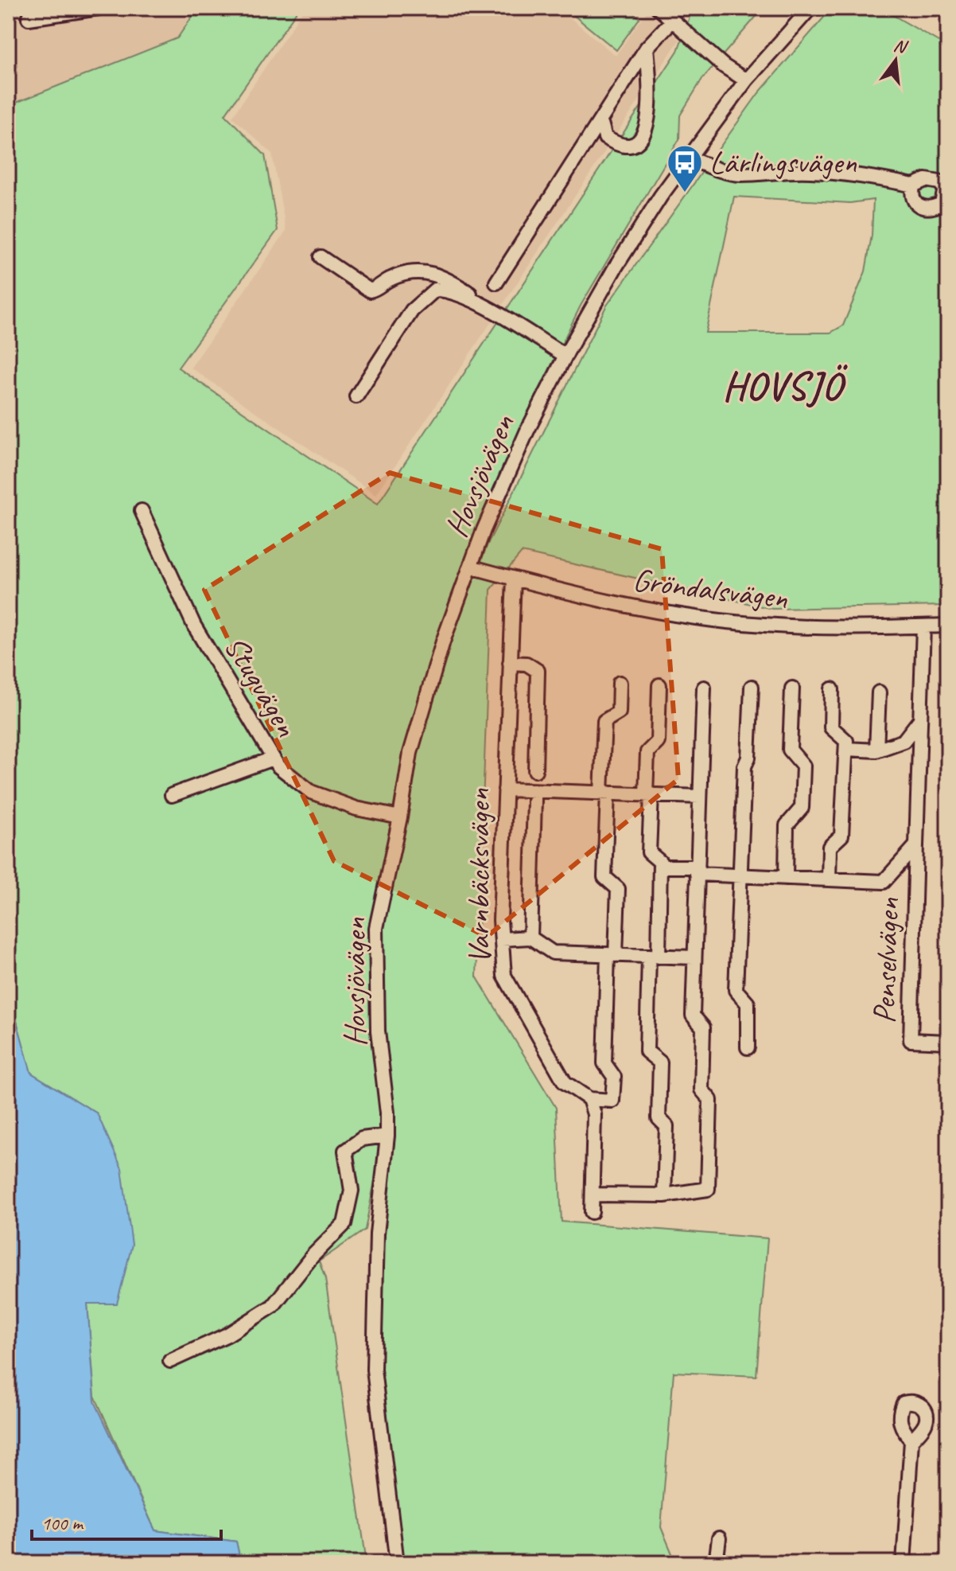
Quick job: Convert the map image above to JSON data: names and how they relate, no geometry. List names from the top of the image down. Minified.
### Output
{"streets":{"street":["Hovsjövägen","Gröndalsvägen","Stugvägen","Varnbäcksvägen","Penselvägen"]},"crossings":[["Hovsjövägen","Gröndalsvägen"],["Hovsjövägen","Stugvägen"],["Gröndalsvägen","Varnbäcksvägen"],["Gröndalsvägen","Penselvägen"]],"districts":["HOVSJÖ"],"places":{"bus stop":["Lärlingsvägen"]},"scale_bar":"100 m","north":"top"}
